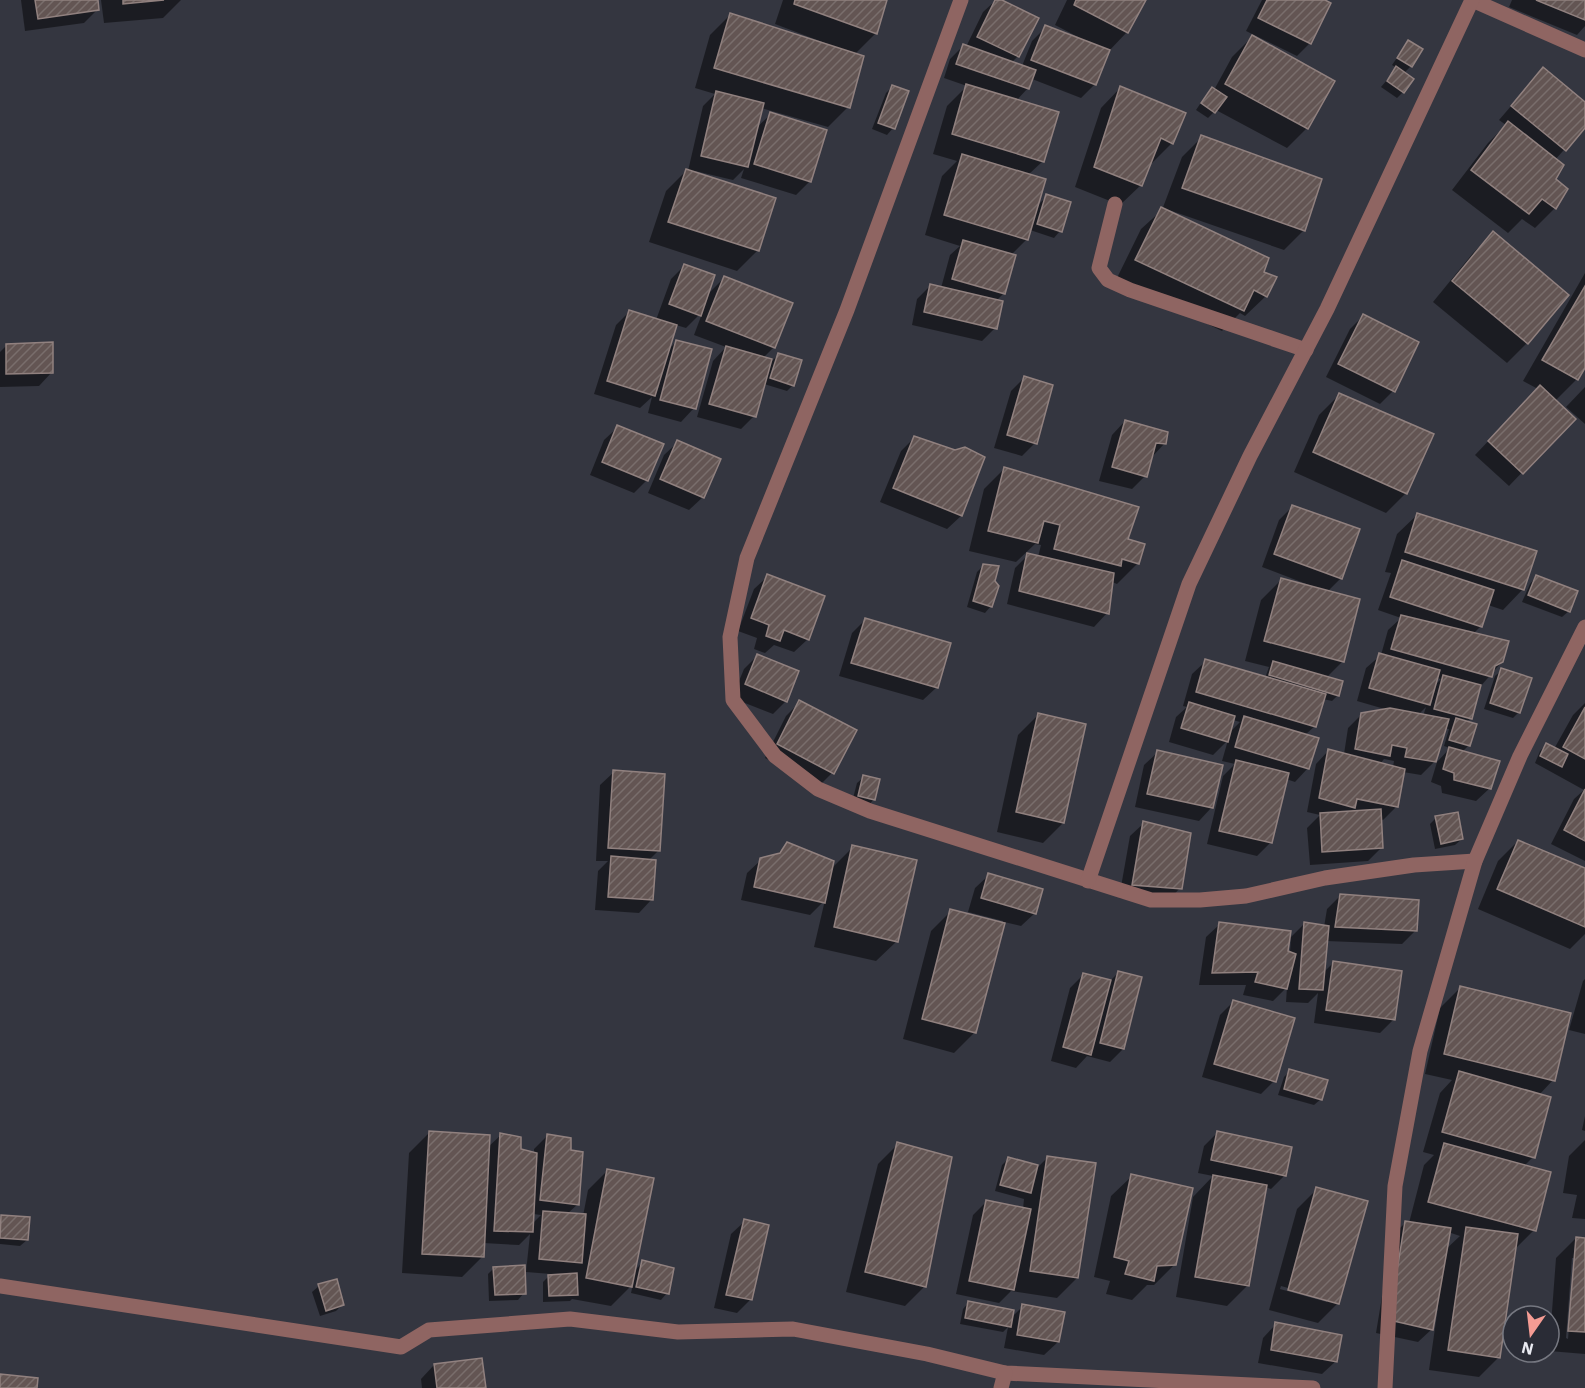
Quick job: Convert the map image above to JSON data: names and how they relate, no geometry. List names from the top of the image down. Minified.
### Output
{"north":"bottom"}
